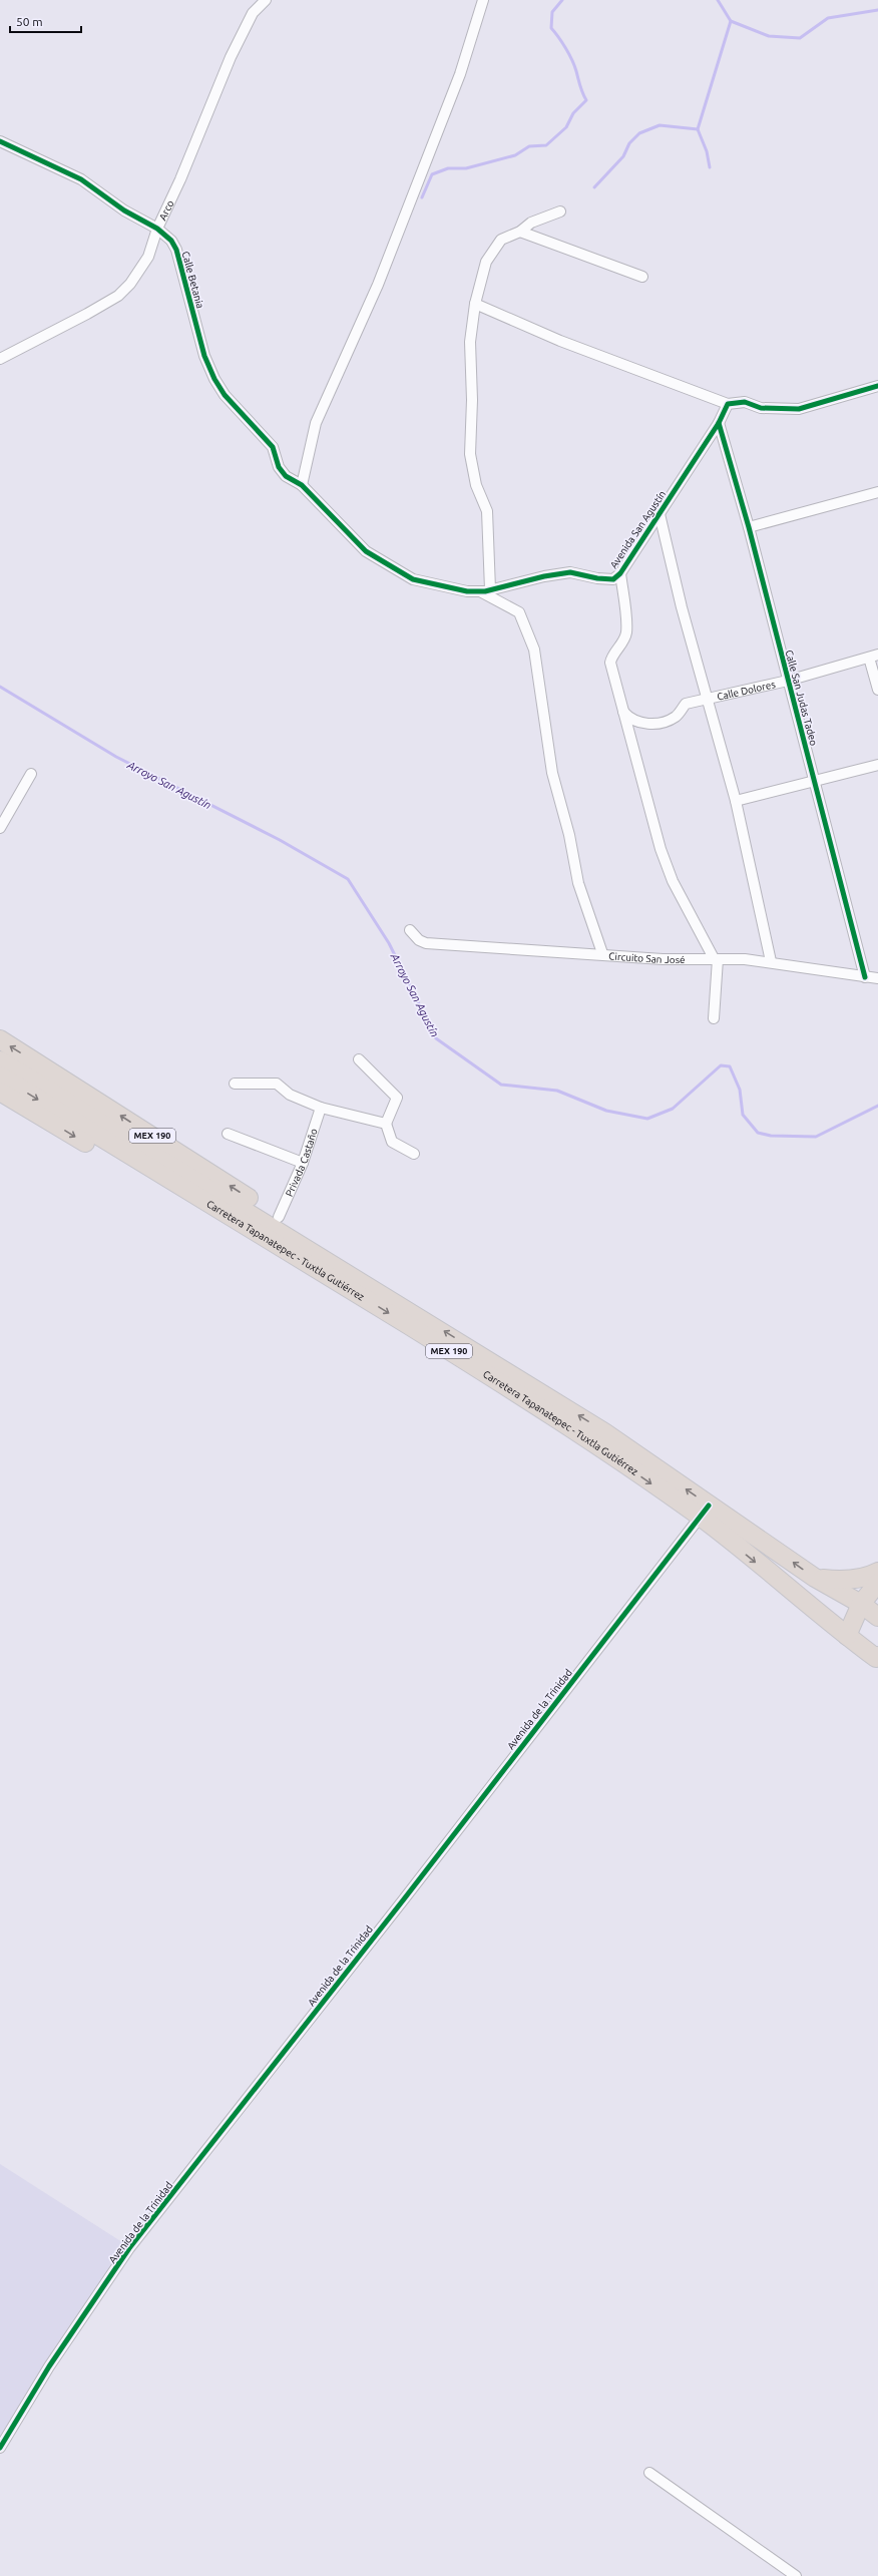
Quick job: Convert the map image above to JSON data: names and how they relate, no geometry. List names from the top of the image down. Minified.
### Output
{"streets":{"highway":["MEX 190","Carretera Tapanatepec - Tuxtla Gutiérrez"],"street":["Arco","Calle Betania","Avenida San Agustín","Calle Dolores","Calle San Judas Tadeo","Circuito San José","Privada Castaño","Avenida de la Trinidad"]},"crossings":[["Arco","Calle Betania"],["Calle Betania","Avenida San Agustín"],["Avenida San Agustín","Calle San Judas Tadeo"],["Calle Dolores","Calle San Judas Tadeo"],["Calle San Judas Tadeo","Circuito San José"],["MEX 190","Privada Castaño"],["MEX 190","Carretera Tapanatepec - Tuxtla Gutiérrez"],["Carretera Tapanatepec - Tuxtla Gutiérrez","Avenida de la Trinidad"]],"water":["Arroyo San Agustín"],"scale_bar":"50 m"}
